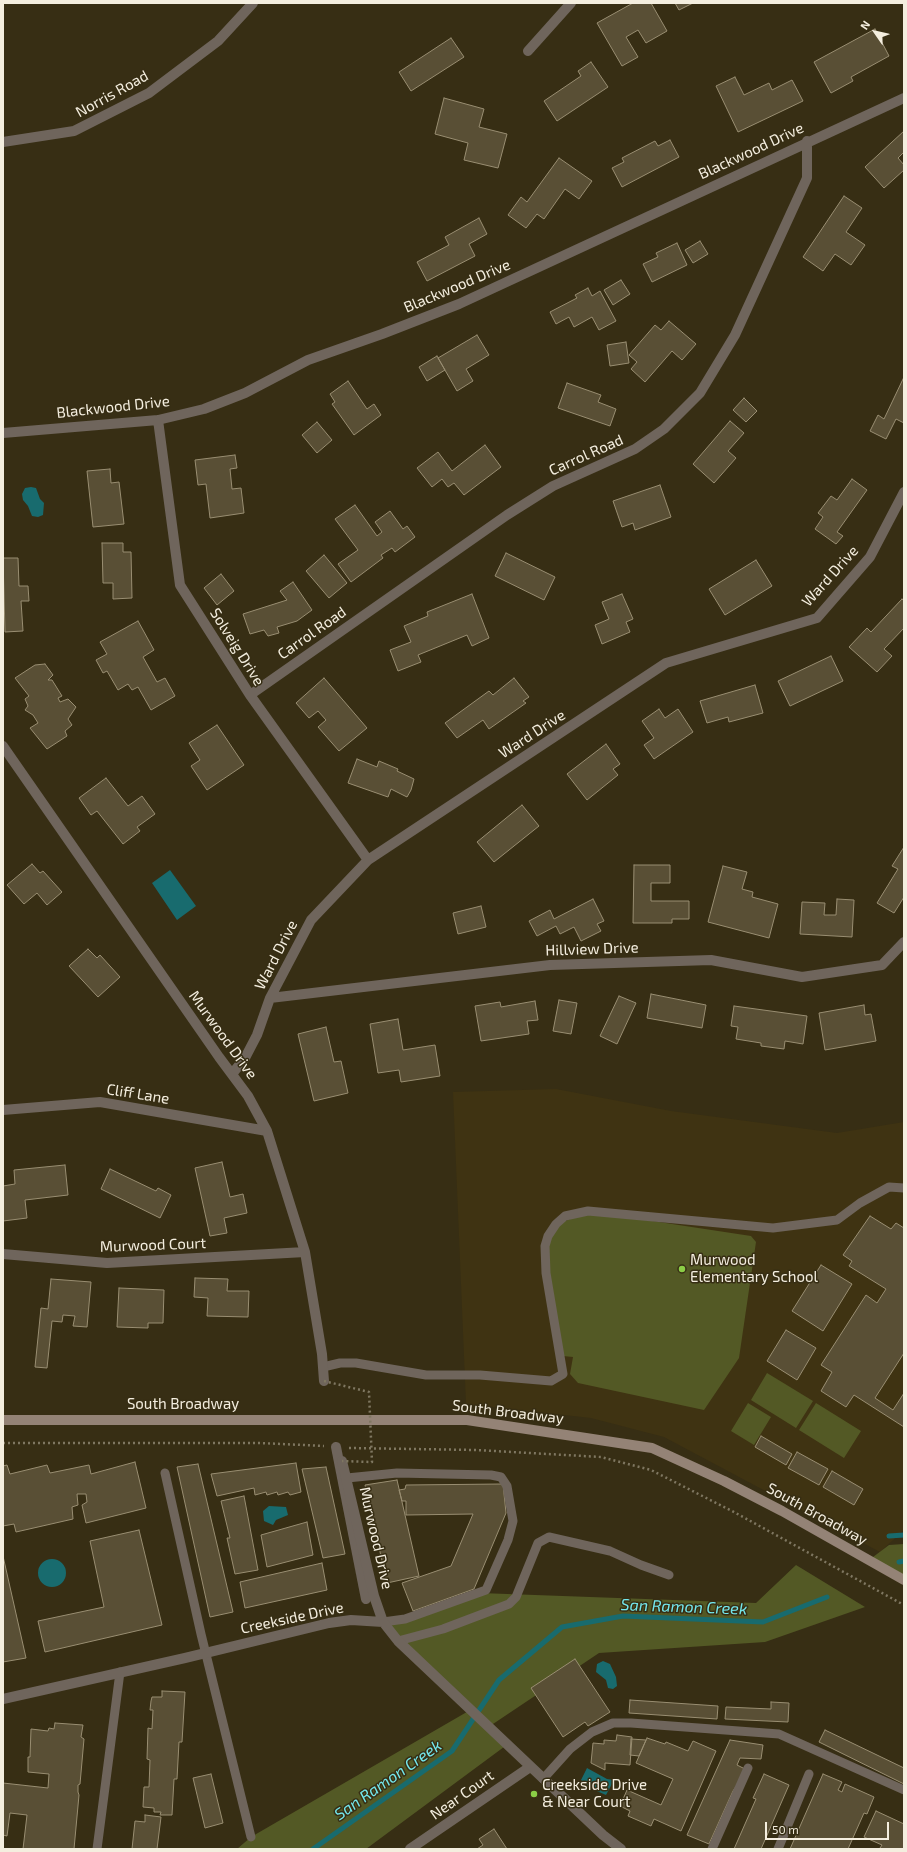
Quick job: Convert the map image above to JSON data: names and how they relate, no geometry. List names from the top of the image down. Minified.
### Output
{"streets":{"main road":["South Broadway"],"street":["Norris Road","Blackwood Drive","Carrol Road","Ward Drive","Solveig Drive","Hillview Drive","Murwood Drive","Cliff Lane","Murwood Court","Creekside Drive","Near Court"]},"crossings":[["Blackwood Drive","Carrol Road"],["Blackwood Drive","Solveig Drive"],["Carrol Road","Solveig Drive"],["Ward Drive","Solveig Drive"],["Ward Drive","Hillview Drive"],["Ward Drive","Murwood Drive"],["Murwood Drive","Cliff Lane"],["Murwood Drive","Murwood Court"],["Murwood Drive","Creekside Drive"]],"water":["San Ramon Creek"],"places":["Murwood Elementary School","Creekside Drive & Near Court"],"scale_bar":"50 m","north":"top left"}
